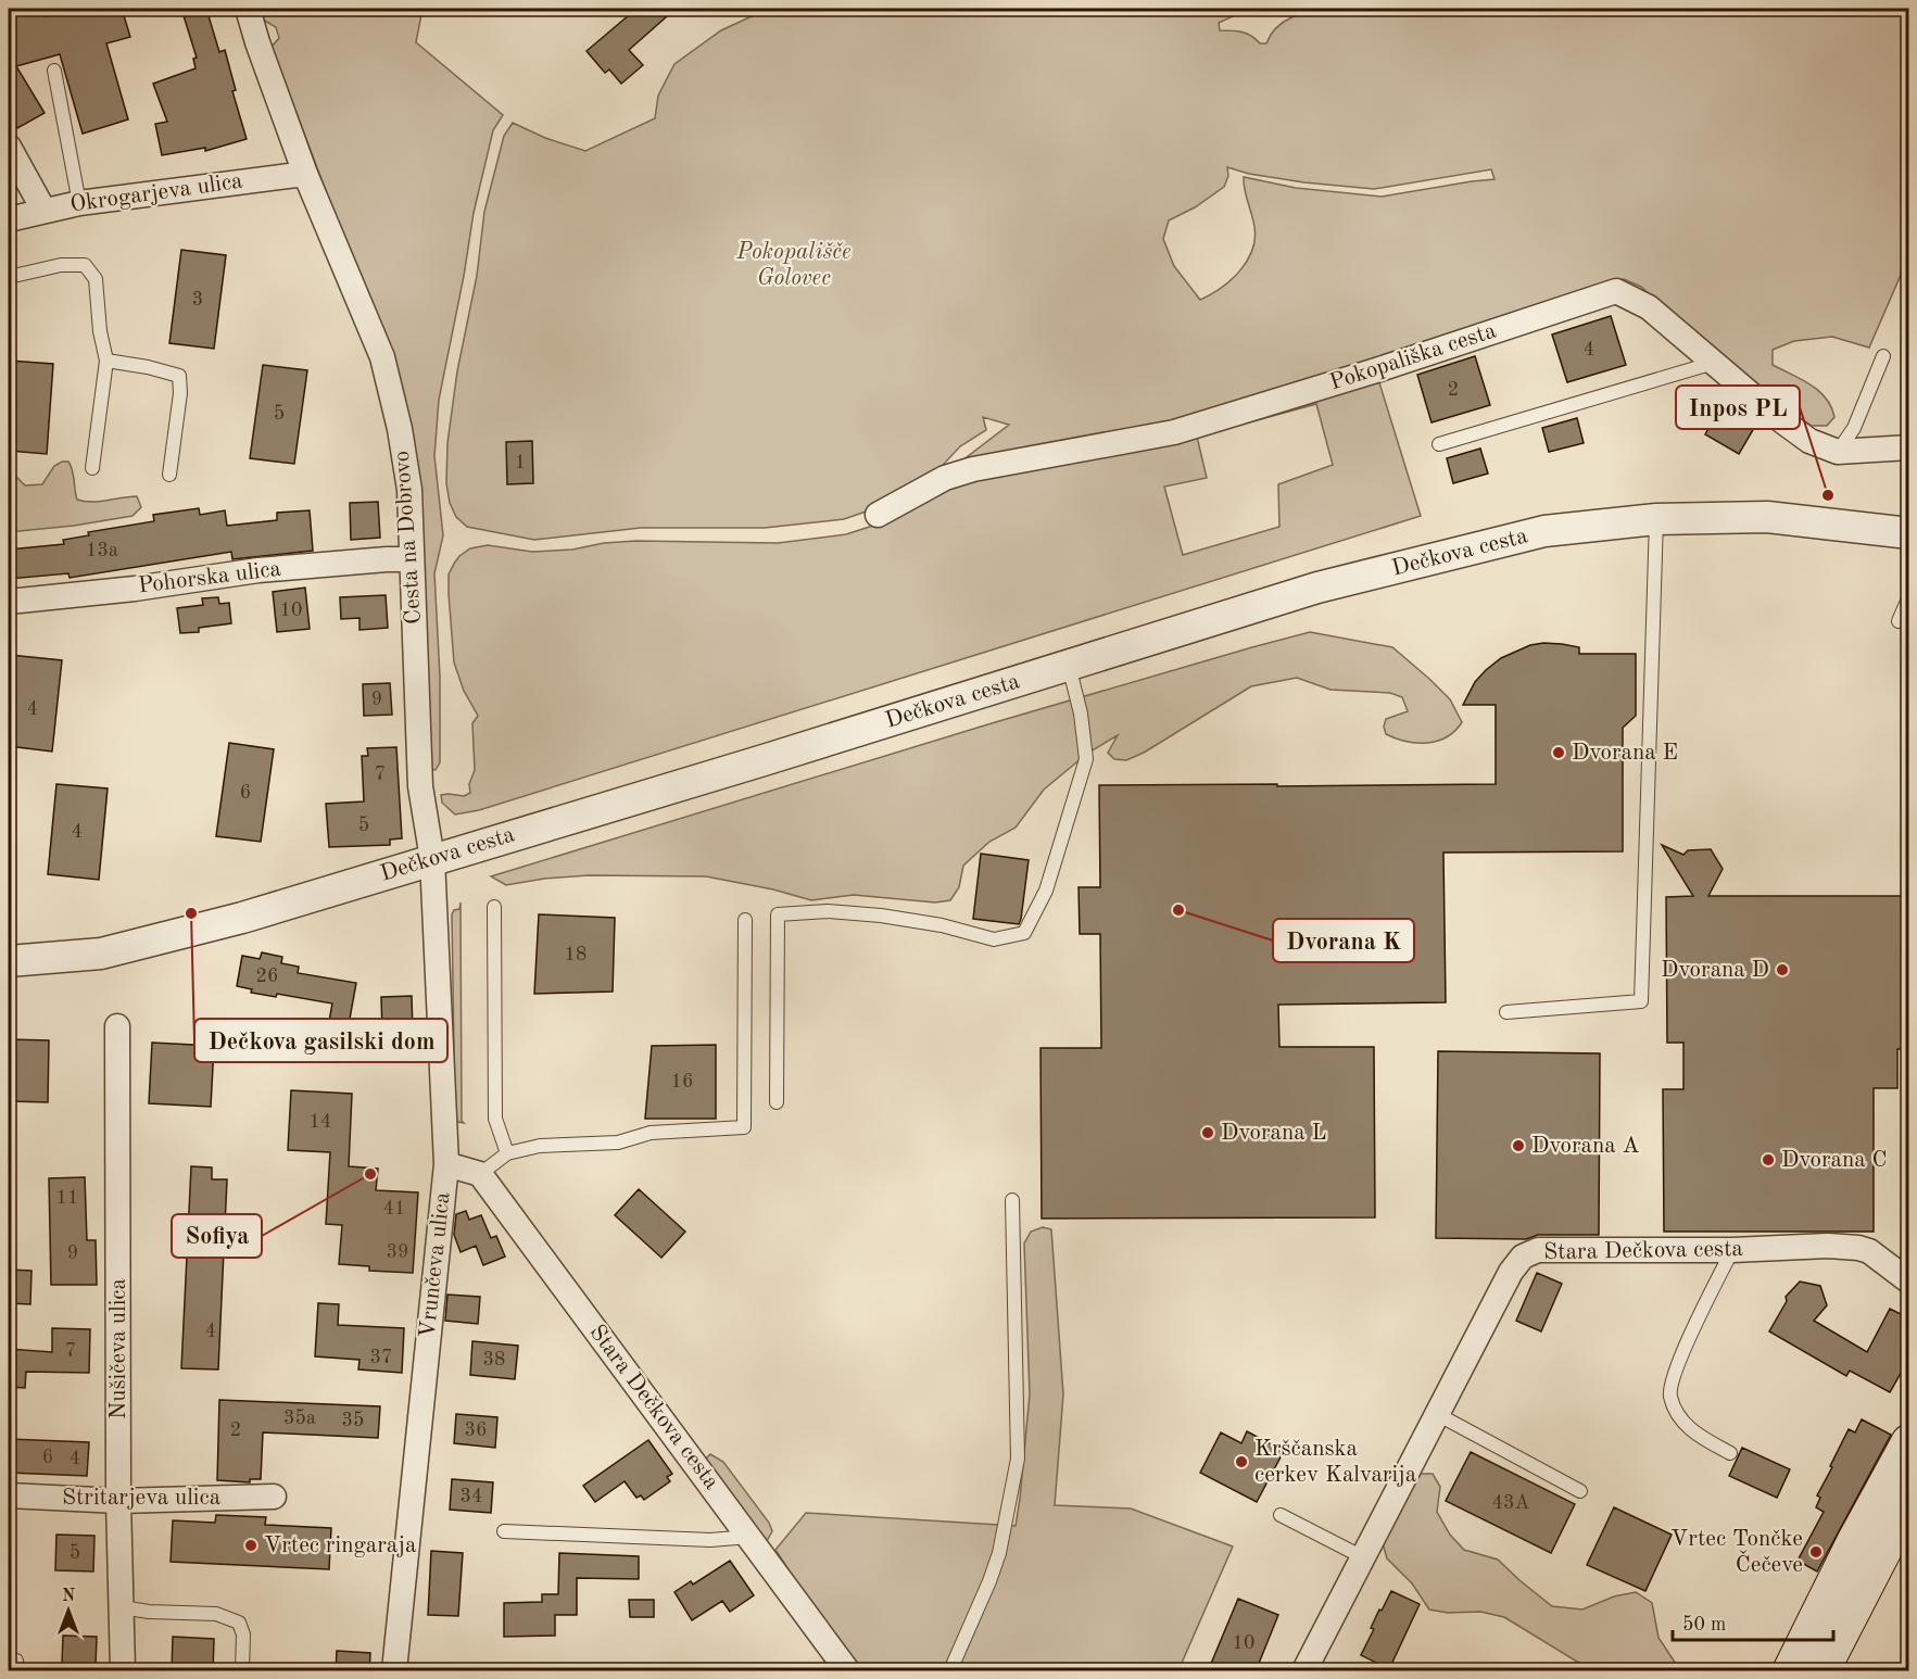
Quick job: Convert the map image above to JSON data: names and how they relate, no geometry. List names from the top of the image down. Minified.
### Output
{"streets":{"street":["Okrogarjeva ulica","Pokopališka cesta","Cesta na Dobrovo","Dečkova cesta","Pohorska ulica","Stara Dečkova cesta","Vrunčeva ulica","Nušičeva ulica","Stritarjeva ulica"]},"crossings":[["Okrogarjeva ulica","Cesta na Dobrovo"],["Cesta na Dobrovo","Dečkova cesta"],["Cesta na Dobrovo","Pohorska ulica"],["Cesta na Dobrovo","Vrunčeva ulica"],["Dečkova cesta","Vrunčeva ulica"],["Nušičeva ulica","Stritarjeva ulica"]],"parks":["Pokopališče Golovec"],"places":["Inpos PL","Dvorana E","Dvorana K","Dečkova gasilski dom","Dvorana D","Dvorana L","Dvorana A","Dvorana C","Sofiya","Krščanska cerkev Kalvarija","Vrtec ringaraja","Vrtec Tončke Čečeve"],"house_numbers":["3","4","2","5","1","13a","10","9","4","7","6","5","4","18","26","16","14","11","41","39","9","4","7","37","38","35a","35","2","36","6","4","34","43A","5","10"],"scale_bar":"50 m","north":"top"}
